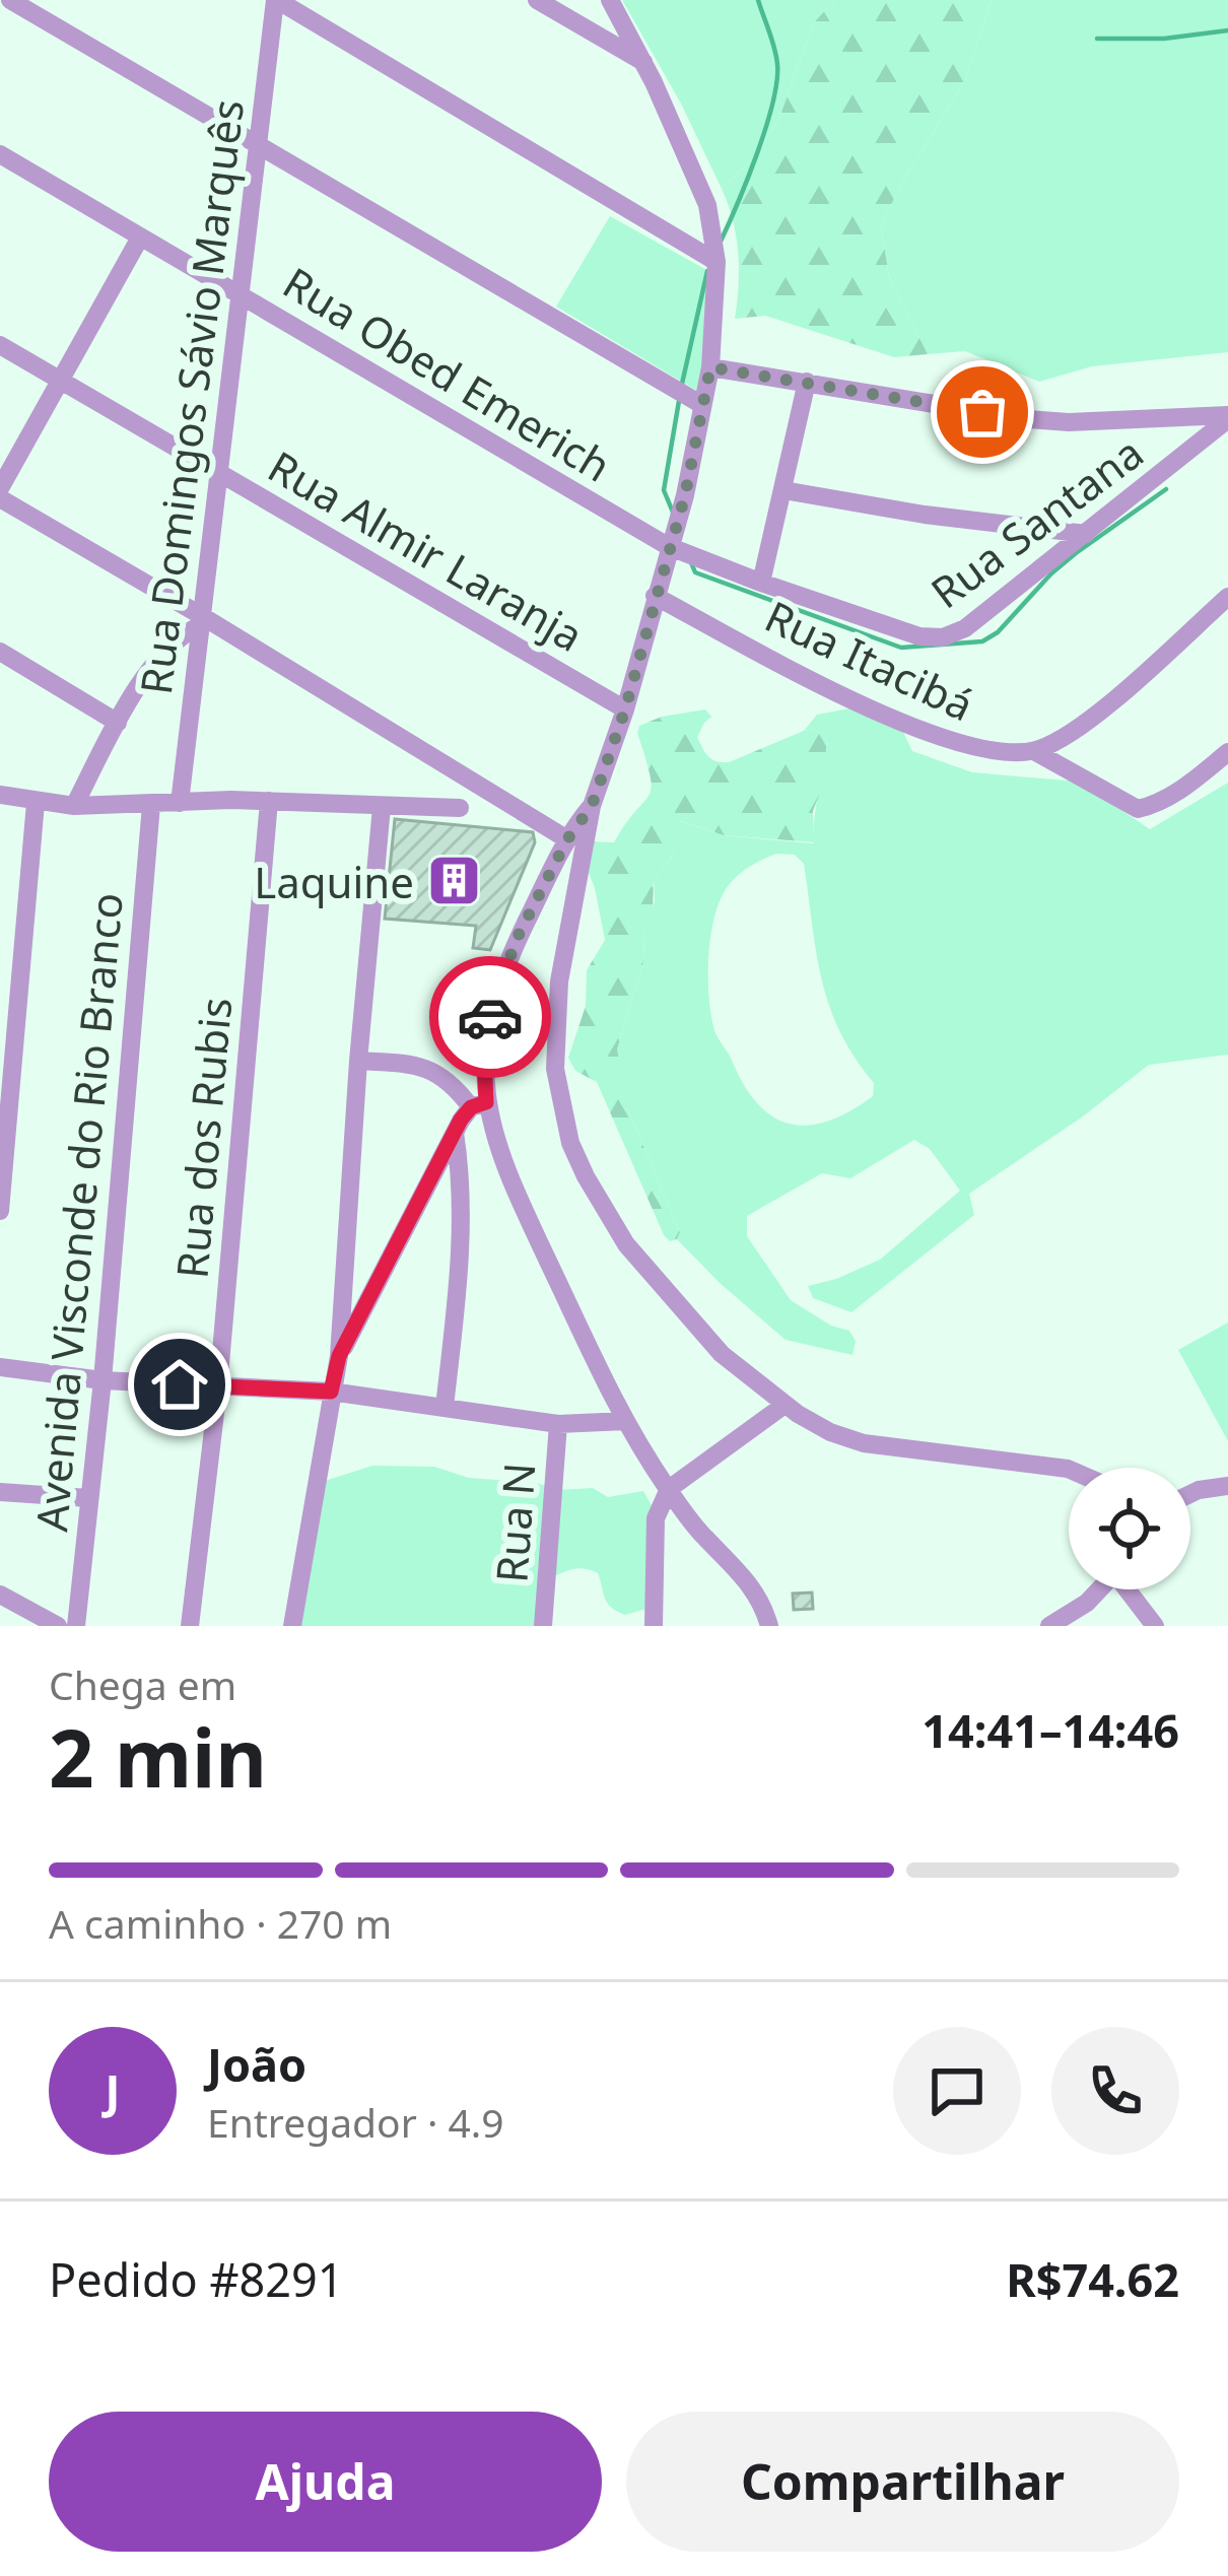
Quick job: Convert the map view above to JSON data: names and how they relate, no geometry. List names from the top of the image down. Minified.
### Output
{"streets":{"street":["Rua Obed Emerich","Rua Domingos Sávio Marquês","Rua Santana","Rua Almir Laranja","Rua Itacibá","Rua dos Rubis","Avenida Visconde do Rio Branco","Rua N"]},"crossings":[["Rua Obed Emerich","Rua Domingos Sávio Marquês"],["Rua Obed Emerich","Rua Santana"],["Rua Domingos Sávio Marquês","Rua Almir Laranja"]],"places":{"building":["Laquine"]},"page":{"heading":["2 min","Chega em","14:41–14:46"],"panel":["João","Entregador · 4.9","Pedido #8291","R$74.62"],"bar":"A caminho · 270 m","round":"J","buttons":["Ajuda","Compartilhar"]}}
